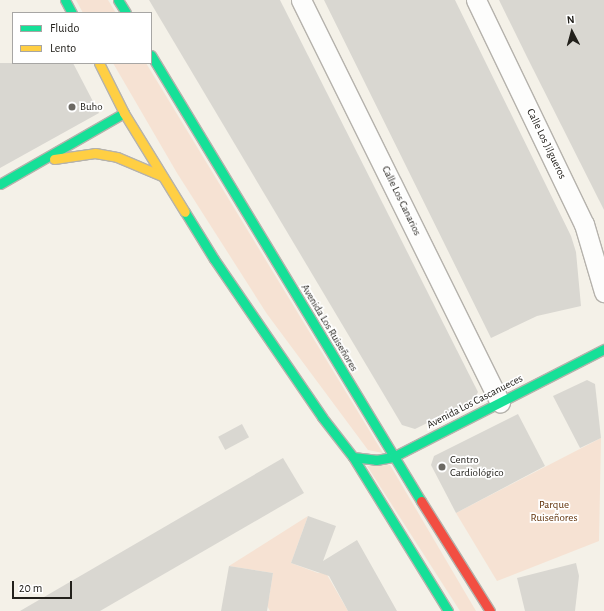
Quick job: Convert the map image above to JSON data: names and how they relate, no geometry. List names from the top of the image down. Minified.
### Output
{"streets":{"main road":["Avenida Los Ruiseñores","Avenida Los Cascanueces"],"street":["Calle Los Jilgueros","Calle Los Canarios"]},"crossings":[["Calle Los Canarios","Avenida Los Cascanueces"],["Avenida Los Ruiseñores","Avenida Los Cascanueces"]],"parks":["Parque Ruiseñores"],"places":["Buho","Centro Cardiológico"],"legend":["Fluido","Lento"],"scale_bar":"20 m","north":"top"}
